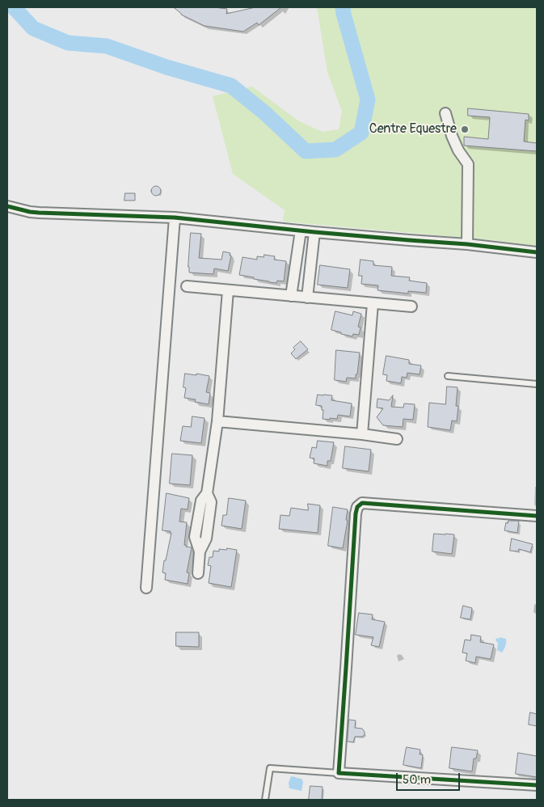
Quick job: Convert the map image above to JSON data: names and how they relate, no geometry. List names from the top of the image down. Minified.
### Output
{"places":["Centre Equestre"],"scale_bar":"50 m"}
